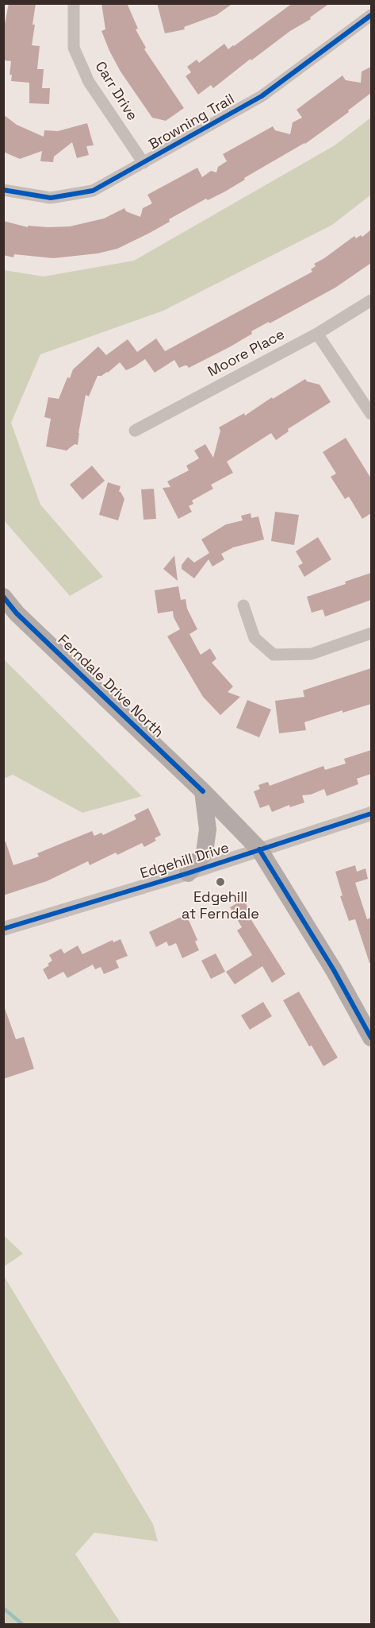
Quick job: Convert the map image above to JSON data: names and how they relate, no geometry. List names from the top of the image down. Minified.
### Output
{"streets":{"main road":["Ferndale Drive North"],"street":["Carr Drive","Browning Trail","Moore Place","Edgehill Drive"]},"crossings":[["Carr Drive","Browning Trail"],["Ferndale Drive North","Edgehill Drive"]],"places":["Edgehill at Ferndale"]}
